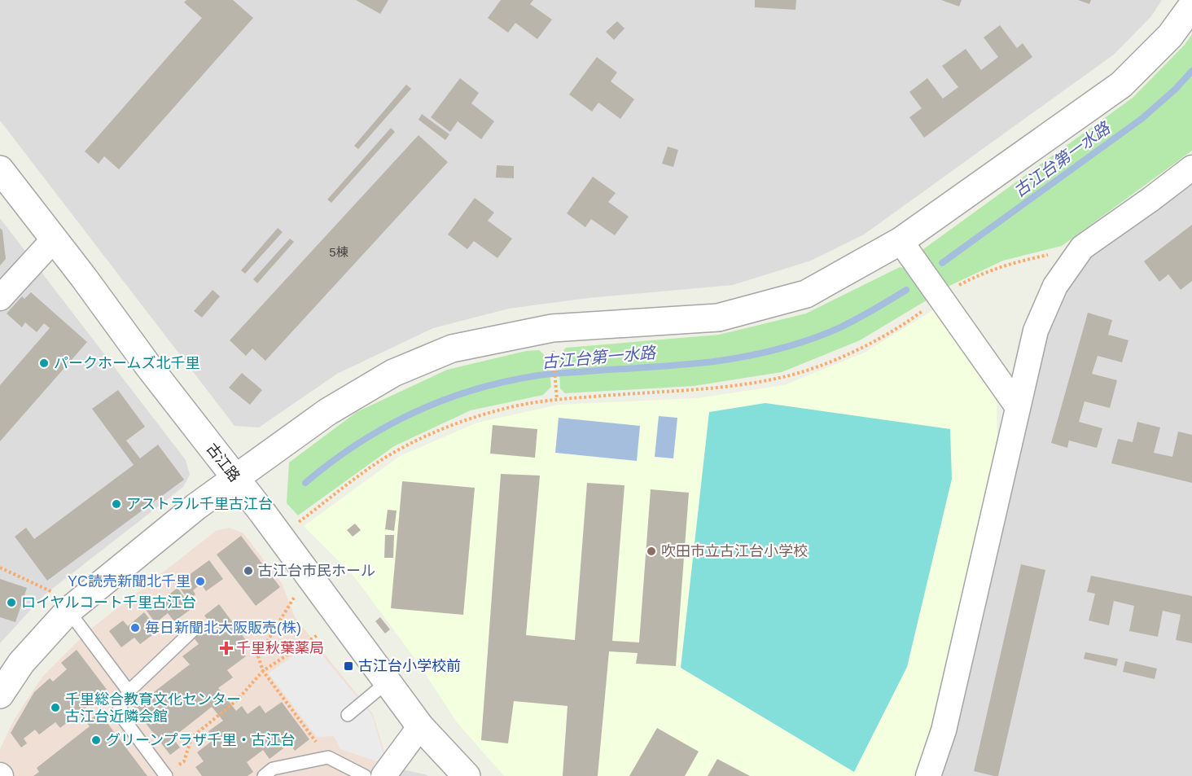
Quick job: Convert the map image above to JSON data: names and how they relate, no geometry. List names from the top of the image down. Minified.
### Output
{"streets":{"street":["古江路"]},"water":["古江台第一水路"],"places":{"other":["パークホームズ北千里","アストラル千里古江台","吹田市立古江台小学校","古江台市民ホール","YC読売新聞北千里","ロイヤルコート千里古江台","毎日新聞北大阪販売(株)","千里総合教育文化センター 古江台近隣会館","グリーンプラザ千里・古江台"],"health":["千里秋葉薬局"],"transit":["古江台小学校前"]},"house_numbers":["5棟"]}
